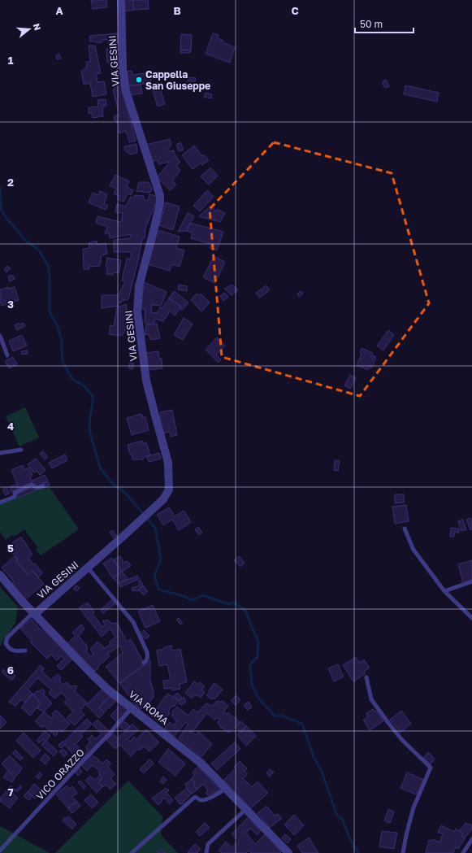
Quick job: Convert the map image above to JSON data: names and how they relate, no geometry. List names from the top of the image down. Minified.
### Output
{"streets":{"street":["VIA GESINI","VIA ROMA"],"lane":["VICO ORAZZO"]},"crossings":[["VIA GESINI","VIA ROMA"],["VIA ROMA","VICO ORAZZO"]],"places":["Cappella San Giuseppe"],"scale_bar":"50 m","north":"right","grid":{"columns":["A","B","C"],"rows":["1","2","3","4","5","6","7"]}}
